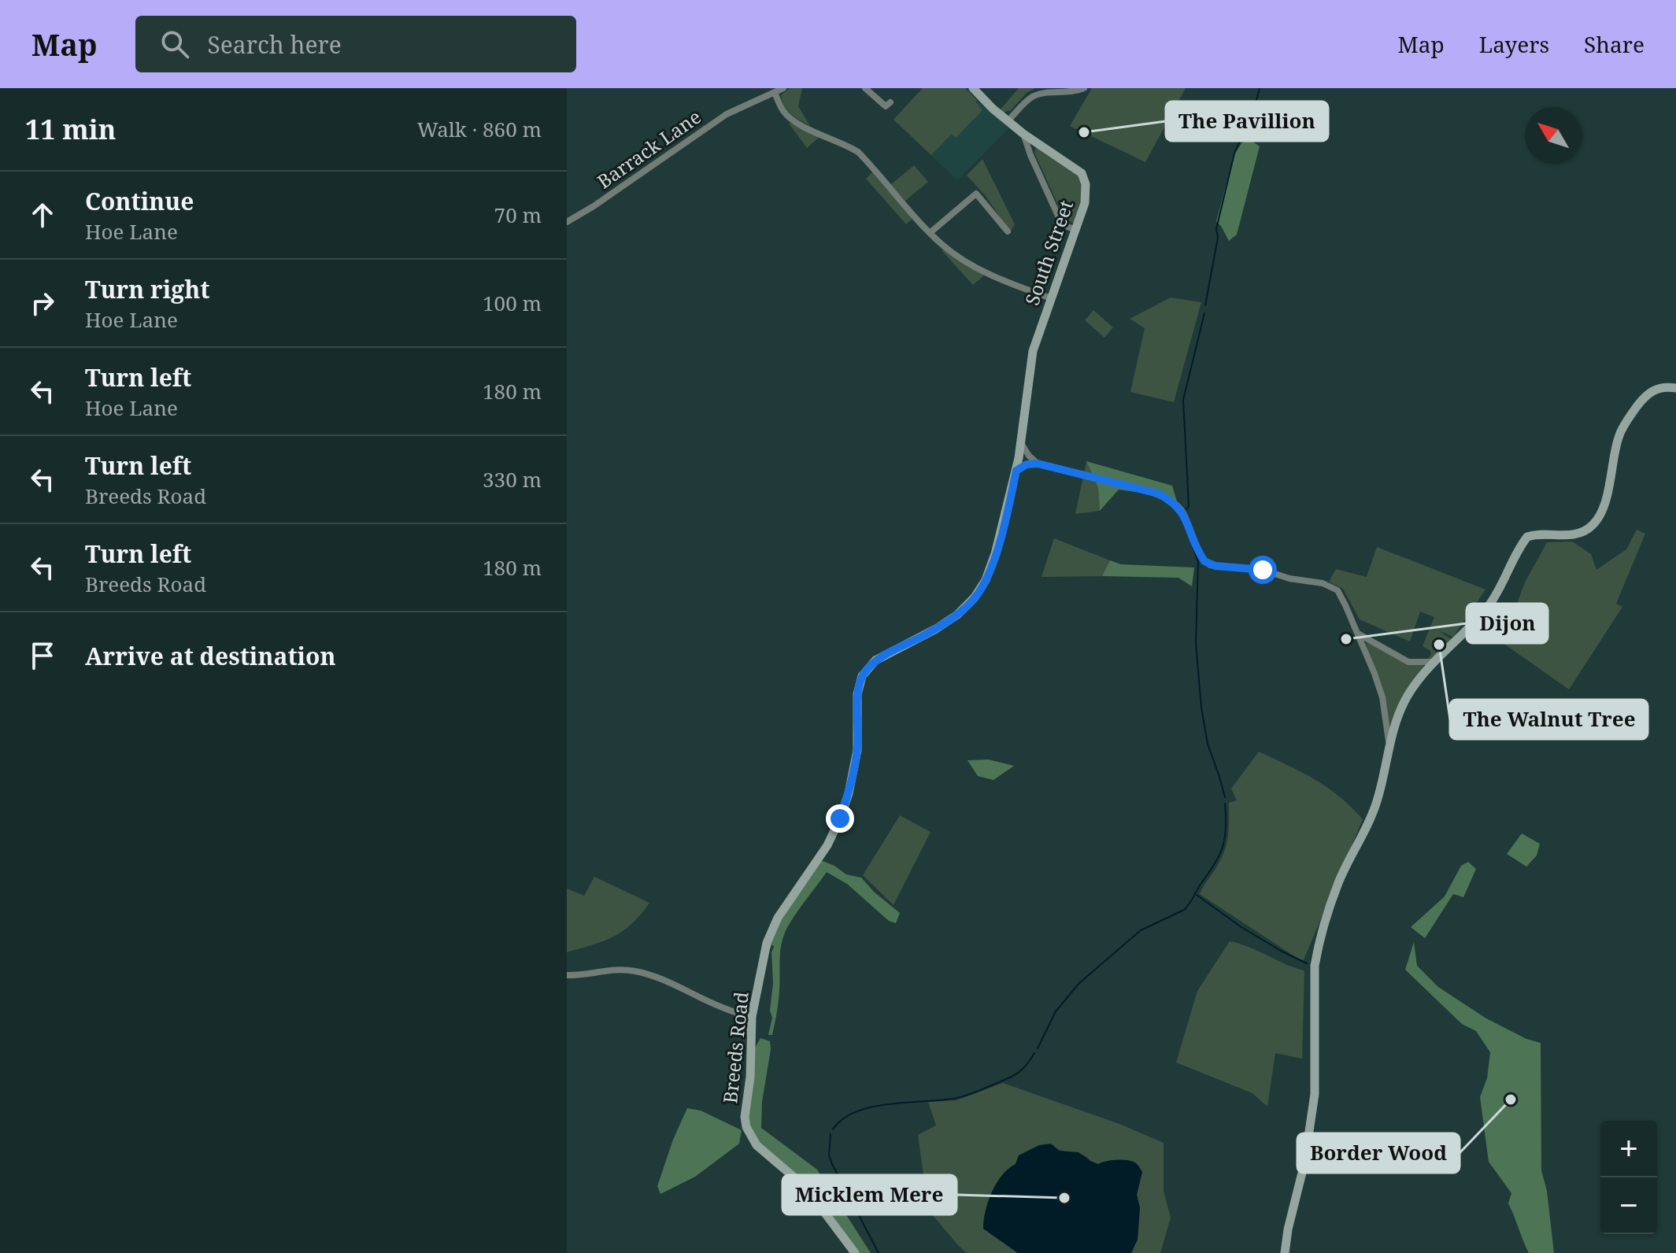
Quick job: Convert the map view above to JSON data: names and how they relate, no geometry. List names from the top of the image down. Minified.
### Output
{"streets":{"street":["Barrack Lane","South Street","Breeds Road"]},"crossings":[["South Street","Breeds Road"]],"places":["The Pavillion","Dijon","The Walnut Tree","Border Wood","Micklem Mere"],"north":"top left","page":{"header":"Map","search":"Search here","nav":["Map","Layers","Share"],"heading":["11 min","Walk · 860 m"],"list":[["Continue","Hoe Lane","70 m"],["Turn right","Hoe Lane","100 m"],["Turn left","Hoe Lane","180 m"],["Turn left","Breeds Road","330 m"],["Turn left","Breeds Road","180 m"],"Arrive at destination"],"map_buttons":["+","−"]}}
